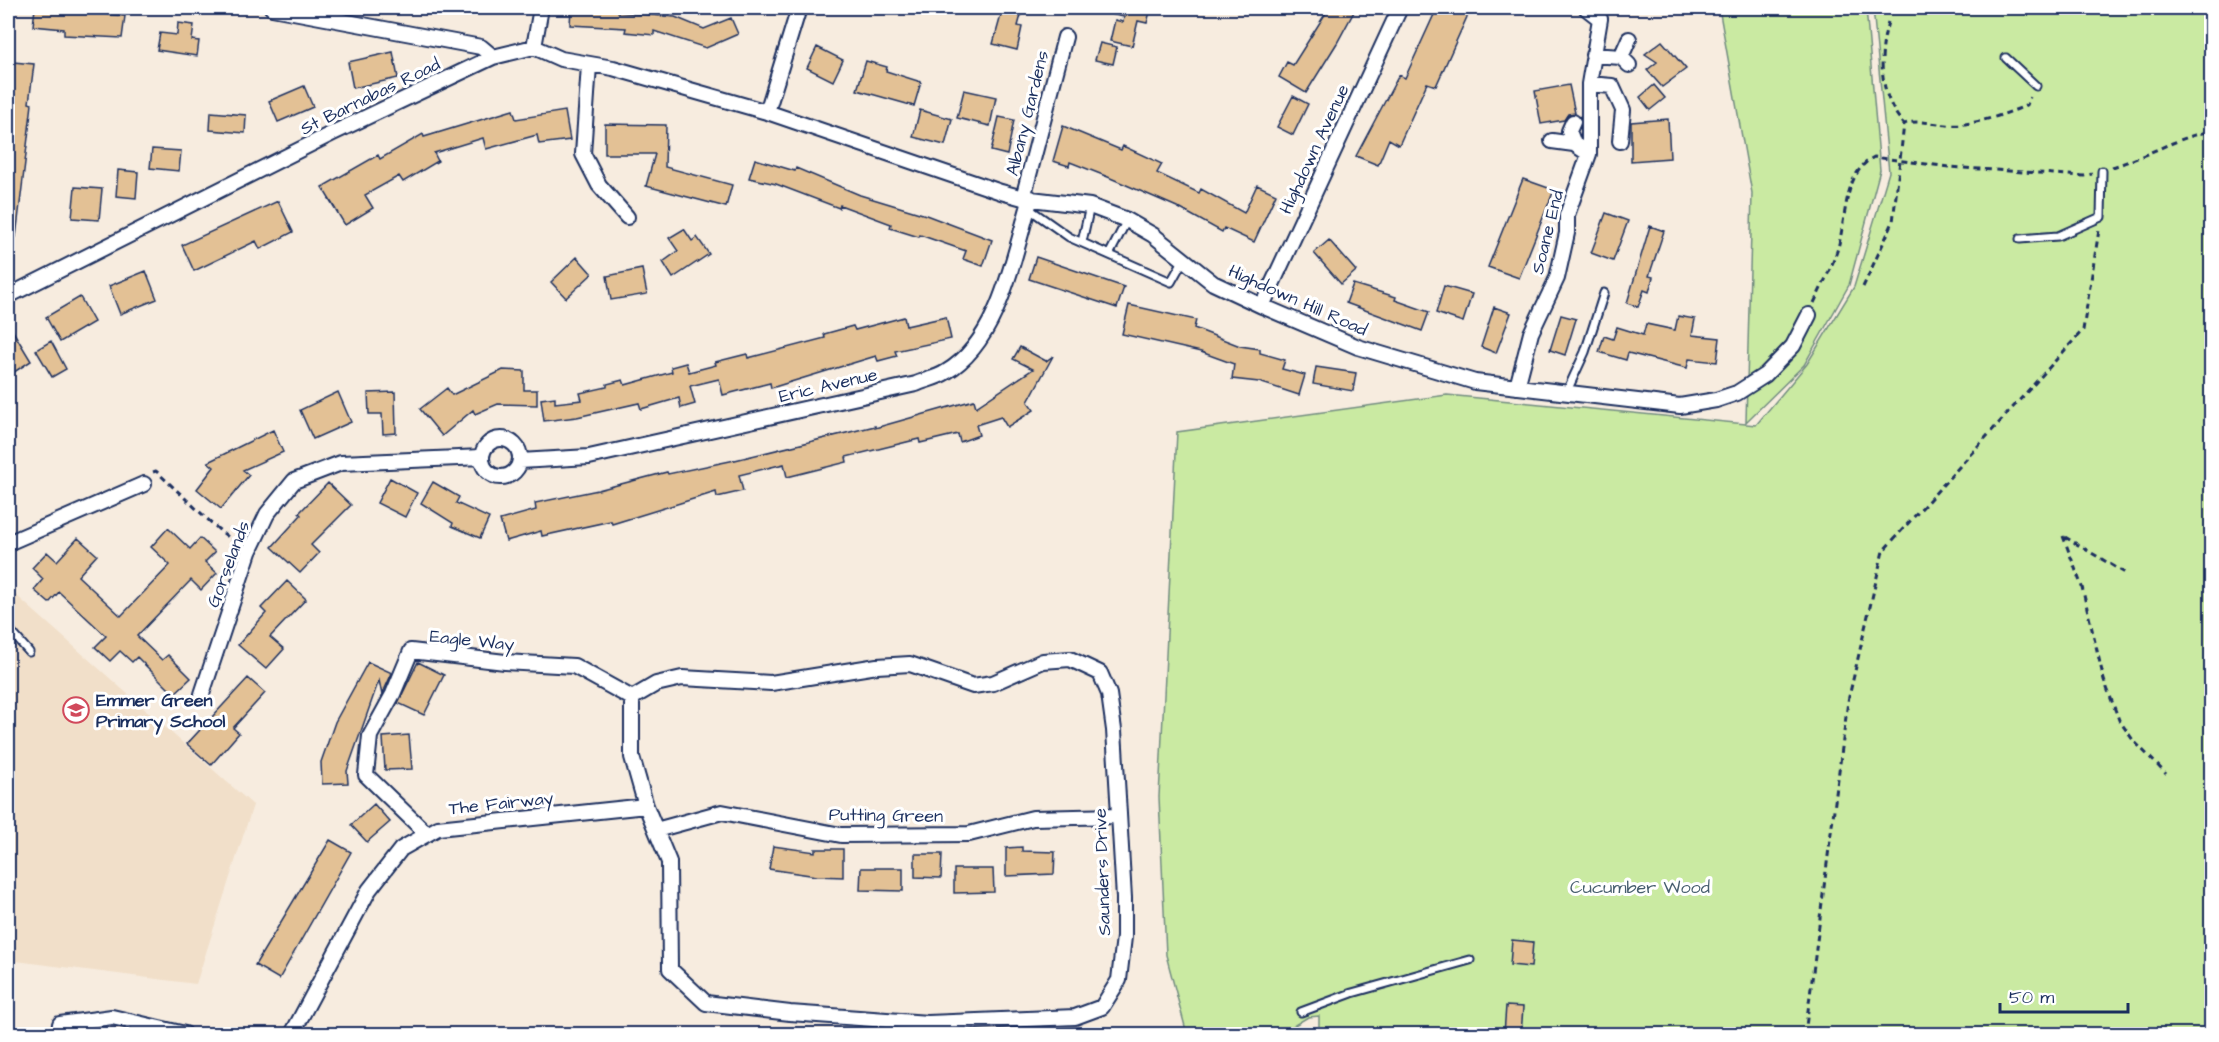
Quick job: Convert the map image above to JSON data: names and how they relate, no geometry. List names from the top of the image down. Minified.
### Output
{"streets":{"street":["St Barnabas Road","Albany Gardens","Highdown Avenue","Soane End","Highdown Hill Road","Eric Avenue","Gorselands","Eagle Way","The Fairway","Putting Green","Saunders Drive"]},"crossings":[["Albany Gardens","Highdown Hill Road"],["Albany Gardens","Eric Avenue"],["Highdown Avenue","Highdown Hill Road"],["Soane End","Highdown Hill Road"],["Highdown Hill Road","Eric Avenue"],["Eric Avenue","Gorselands"],["Eagle Way","The Fairway"],["Eagle Way","Saunders Drive"],["The Fairway","Saunders Drive"],["Putting Green","Saunders Drive"]],"parks":["Cucumber Wood"],"places":{"school or university":["Emmer Green Primary School"]},"scale_bar":"50 m"}
